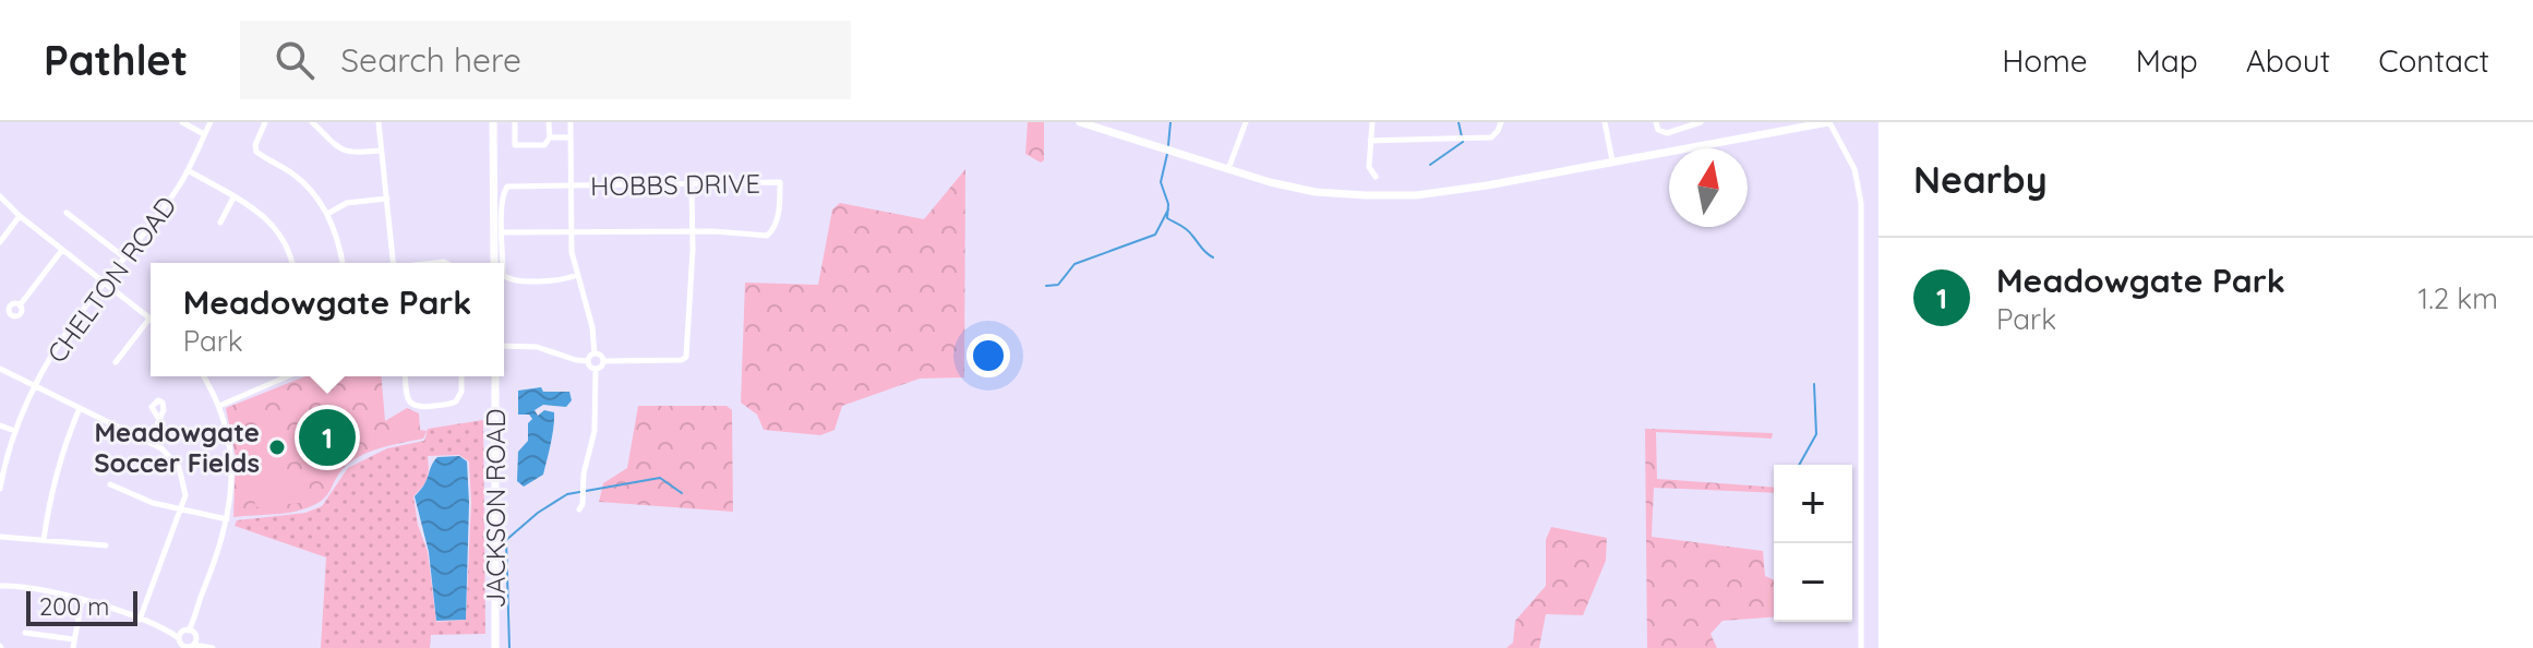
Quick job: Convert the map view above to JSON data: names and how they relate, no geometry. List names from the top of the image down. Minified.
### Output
{"streets":{"main road":["JACKSON ROAD"],"street":["HOBBS DRIVE","CHELTON ROAD"]},"places":["Meadowgate Soccer Fields"],"scale_bar":"200 m","north":"top","page":{"header":"Pathlet","search":"Search here","nav":["Home","Map","About","Contact"],"heading":"Nearby","list":[{"mark":"1","name":"Meadowgate Park","note":"Park","value":"1.2 km"}],"popup":["Meadowgate Park","Park"],"pins":"1","map_buttons":["+","−"],"scale":"200 m"}}
